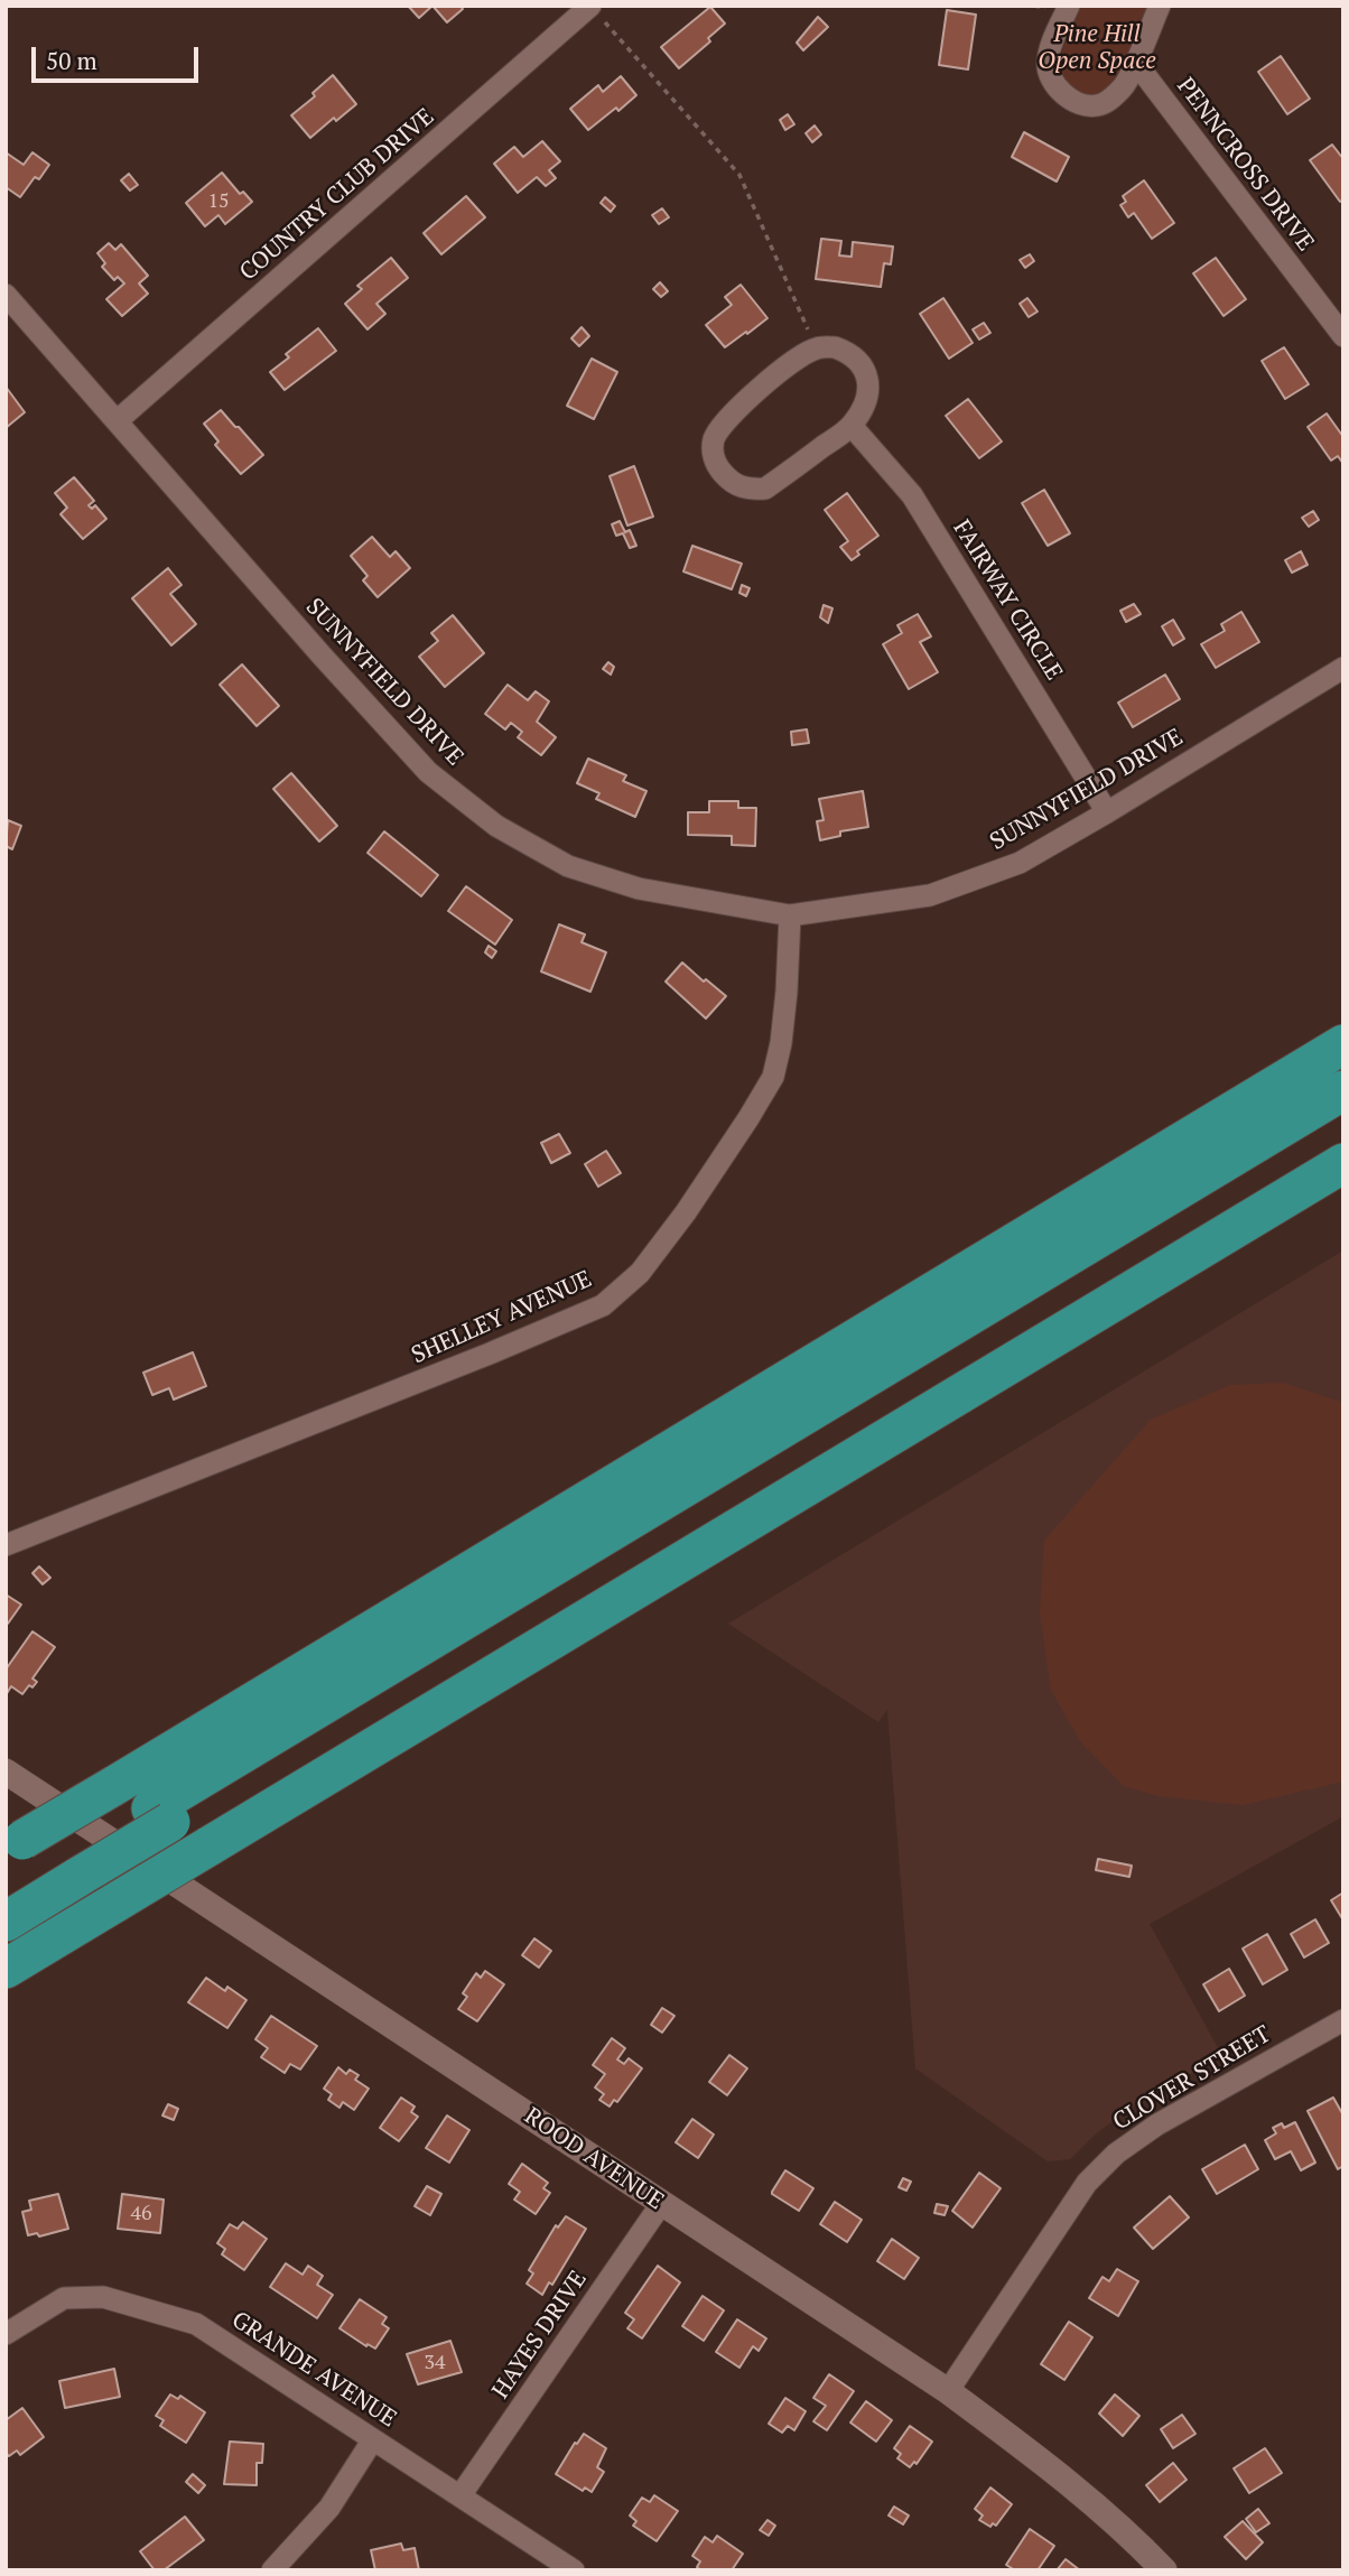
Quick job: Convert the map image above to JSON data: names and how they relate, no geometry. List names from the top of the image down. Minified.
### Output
{"streets":{"street":["PENNCROSS DRIVE","COUNTRY CLUB DRIVE","FAIRWAY CIRCLE","SUNNYFIELD DRIVE","SHELLEY AVENUE","CLOVER STREET","ROOD AVENUE","HAYES DRIVE","GRANDE AVENUE"]},"crossings":[["COUNTRY CLUB DRIVE","SUNNYFIELD DRIVE"],["FAIRWAY CIRCLE","SUNNYFIELD DRIVE"],["SUNNYFIELD DRIVE","SHELLEY AVENUE"],["CLOVER STREET","ROOD AVENUE"],["ROOD AVENUE","HAYES DRIVE"],["HAYES DRIVE","GRANDE AVENUE"]],"parks":["Pine Hill Open Space"],"house_numbers":["15","46","34"],"scale_bar":"50 m"}
